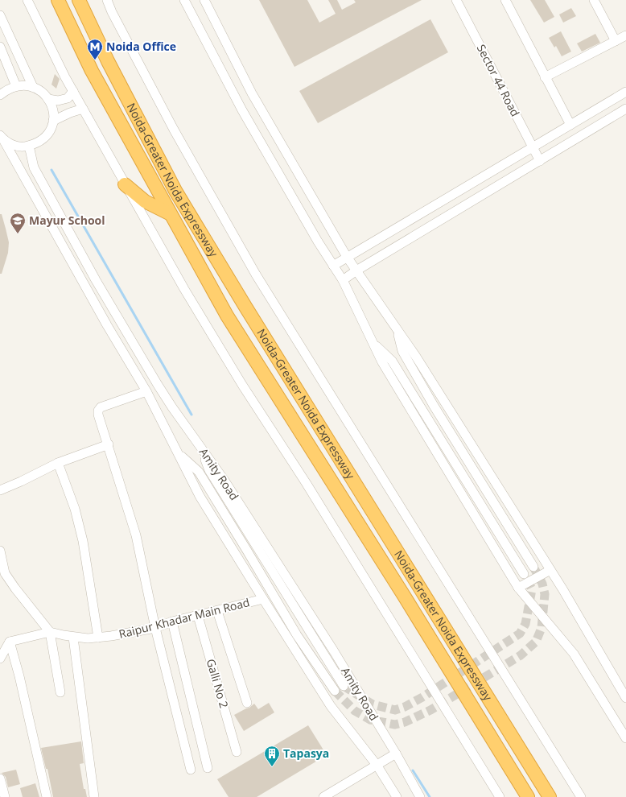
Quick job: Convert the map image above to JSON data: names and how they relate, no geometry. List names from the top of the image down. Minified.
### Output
{"streets":{"highway":["Noida-Greater Noida Expressway"],"street":["Sector 44 Road","Amity Road","Raipur Khadar Main Road","Galli No 2"]},"crossings":[["Amity Road","Raipur Khadar Main Road"],["Raipur Khadar Main Road","Galli No 2"]],"places":{"metro station":["Noida Office"],"school or university":["Mayur School"],"building":["Tapasya"]}}
